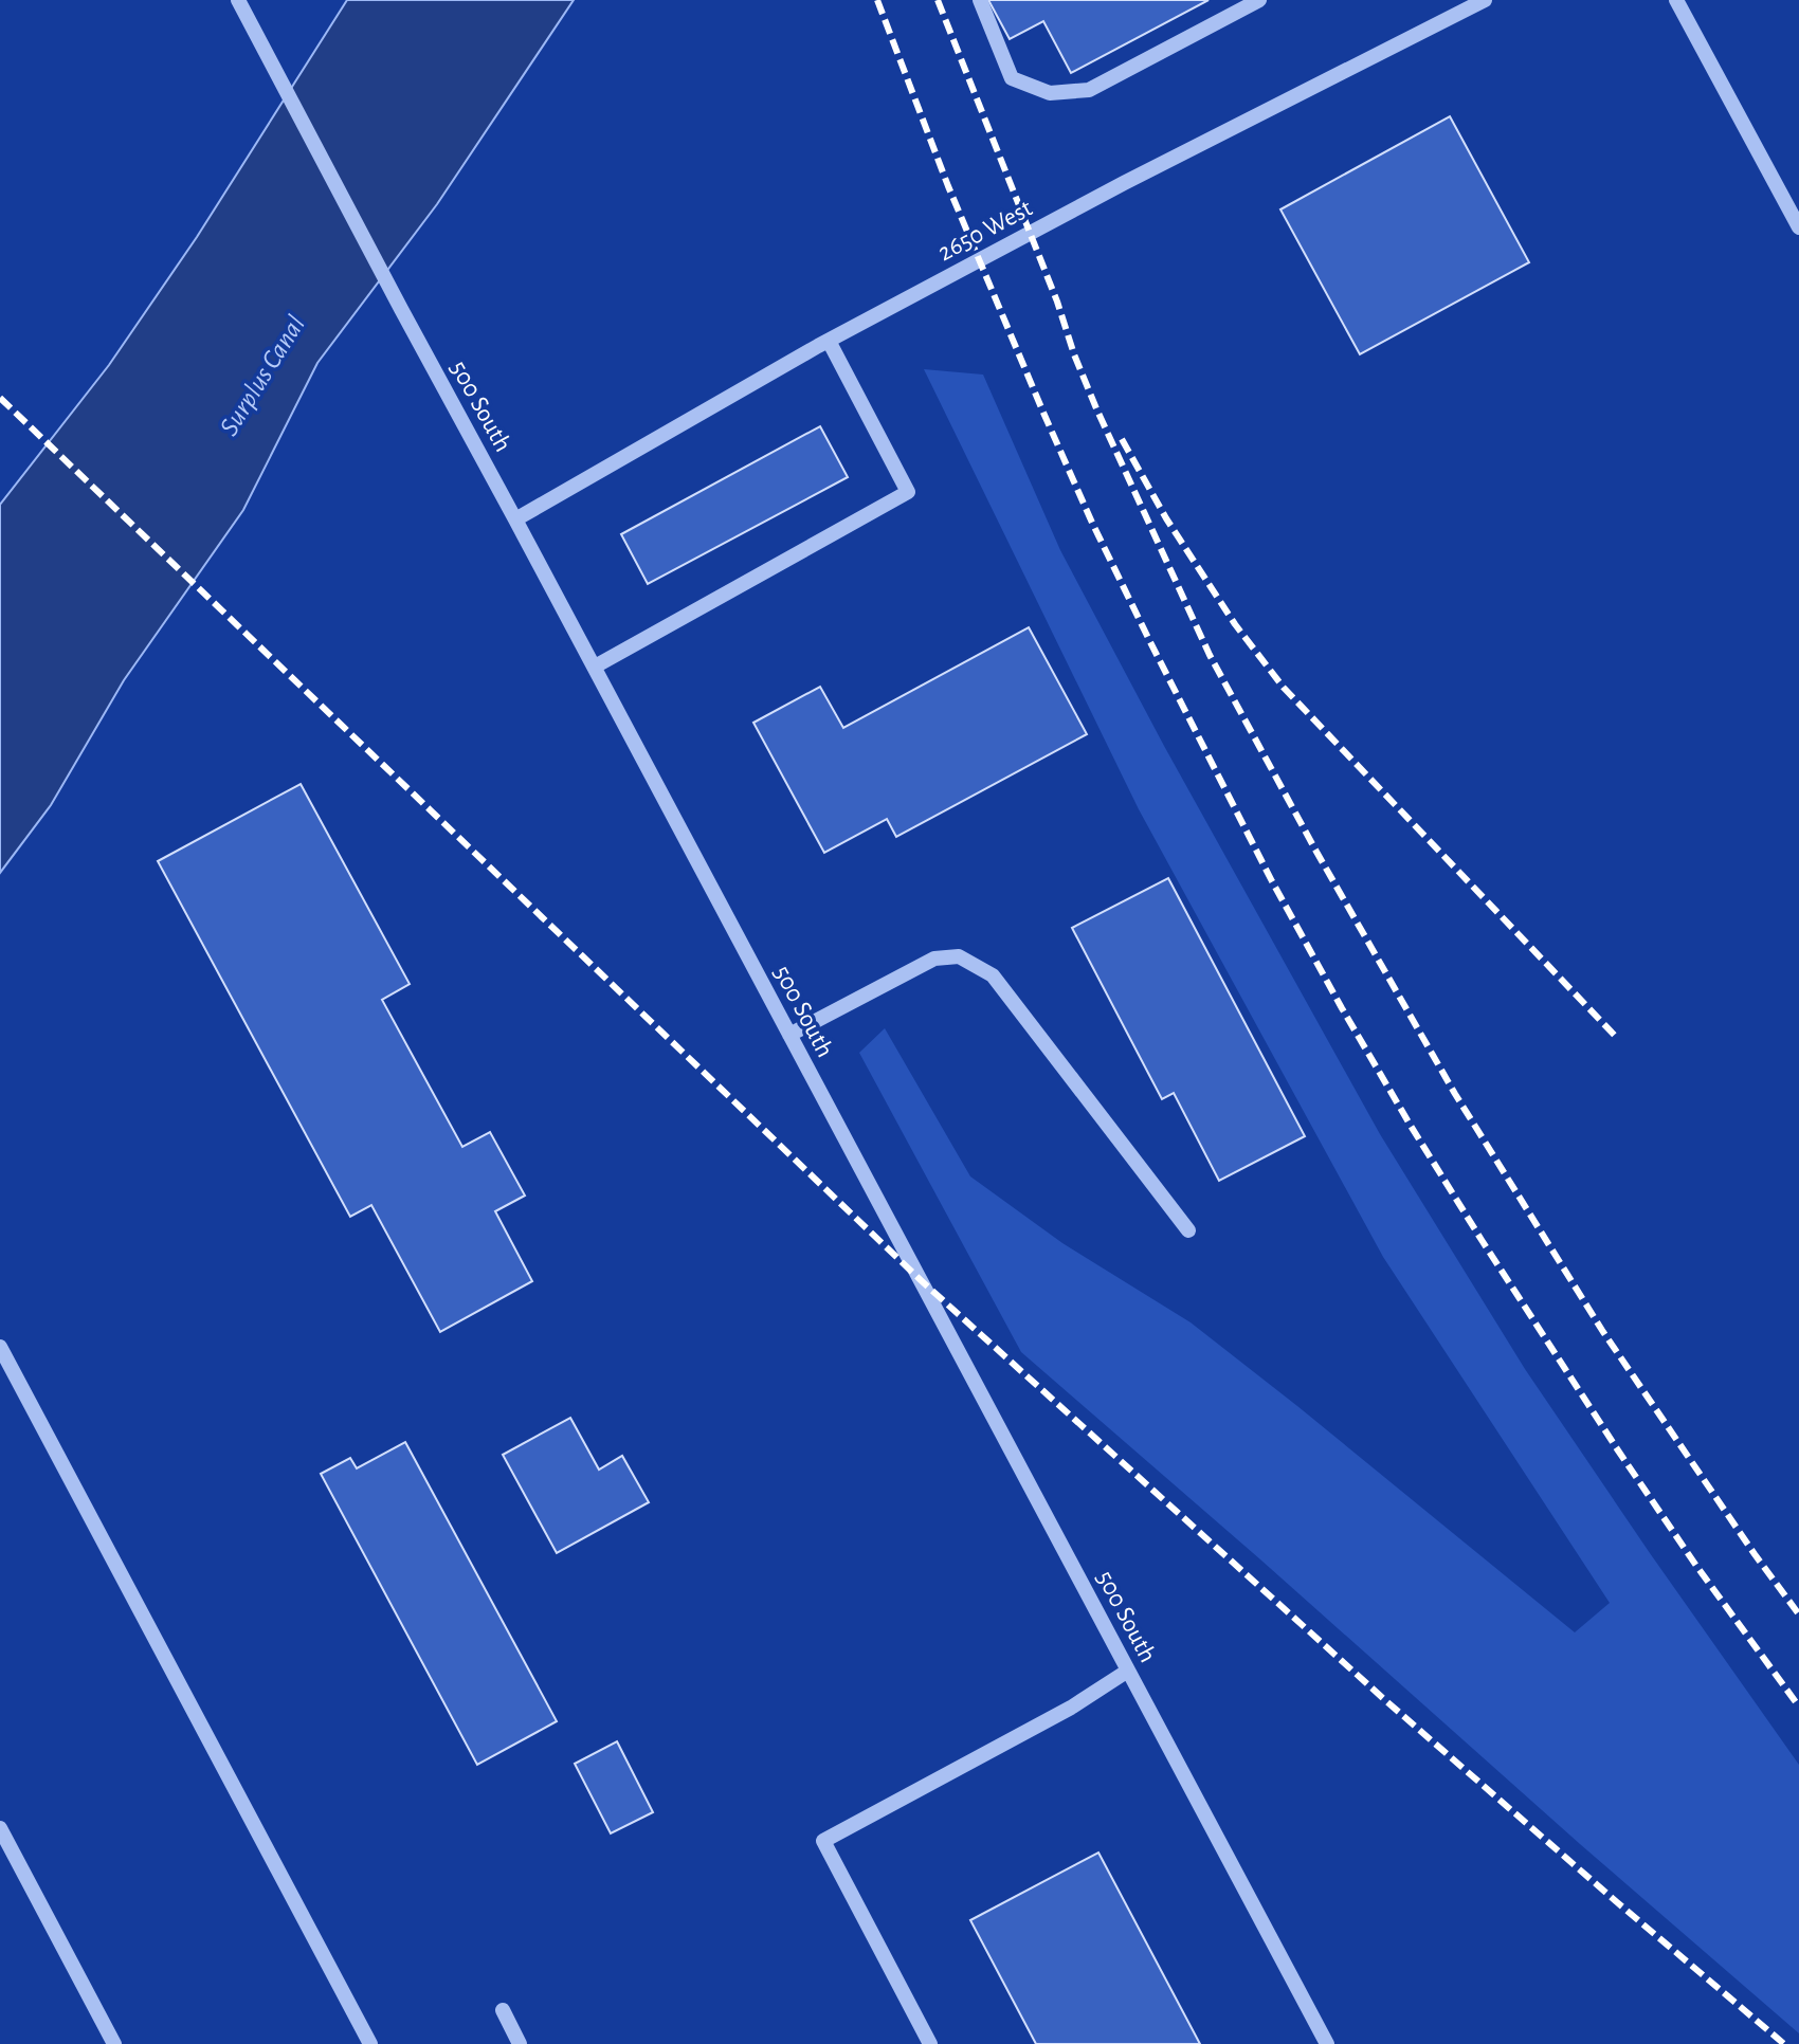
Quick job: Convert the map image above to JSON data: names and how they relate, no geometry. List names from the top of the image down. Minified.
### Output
{"streets":{"street":["2650 West","500 South"]},"crossings":[["2650 West","500 South"]],"water":["Surplus Canal"]}
